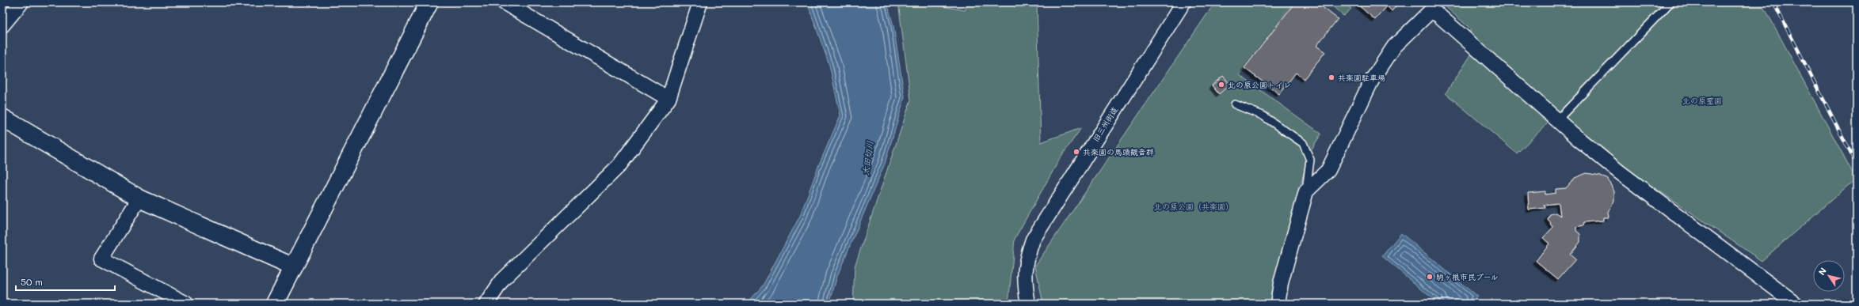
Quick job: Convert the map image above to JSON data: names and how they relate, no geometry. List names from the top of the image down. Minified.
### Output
{"streets":{"street":["旧三州街道"]},"water":["太田切川"],"parks":["北の原霊園","北の原公園（共楽園）"],"places":["共楽園駐車場","北の原公園トイレ","共楽園の馬頭観音群","駒ヶ根市民プール"],"scale_bar":"50 m","north":"top left"}
